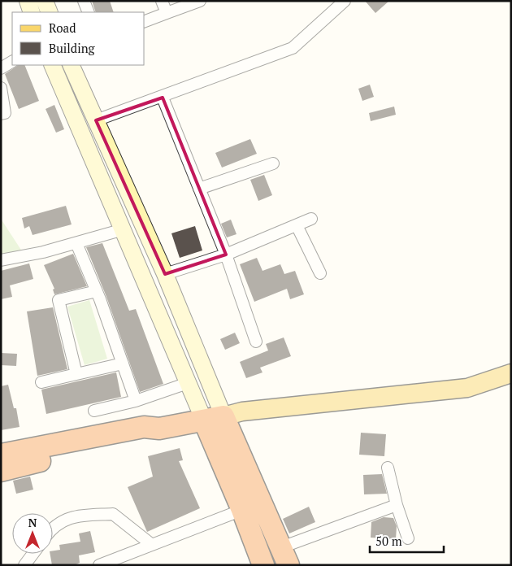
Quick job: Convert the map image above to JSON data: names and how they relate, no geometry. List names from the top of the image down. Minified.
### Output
{"legend":["Road","Building"],"scale_bar":"50 m","north":"top"}
